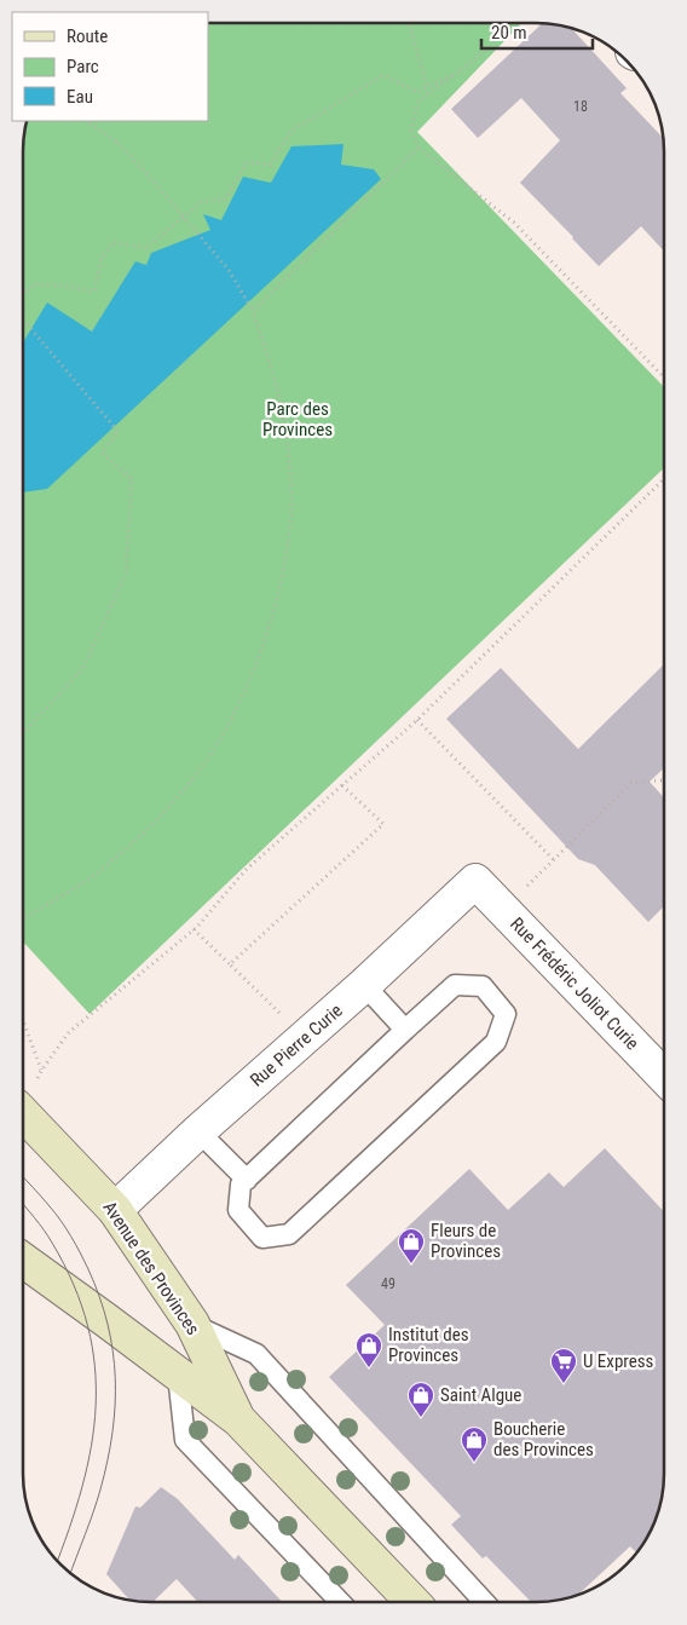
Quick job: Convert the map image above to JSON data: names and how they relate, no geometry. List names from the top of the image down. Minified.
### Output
{"streets":{"street":["Rue Frédéric Joliot Curie","Rue Pierre Curie","Avenue des Provinces"]},"crossings":[["Rue Frédéric Joliot Curie","Rue Pierre Curie"],["Rue Pierre Curie","Avenue des Provinces"]],"parks":["Parc des Provinces"],"places":{"shop":["Fleurs de Provinces","Institut des Provinces","Saint Algue","Boucherie des Provinces"],"supermarket":["U Express"]},"house_numbers":["18","49"],"legend":["Route","Parc","Eau"],"scale_bar":"20 m"}
